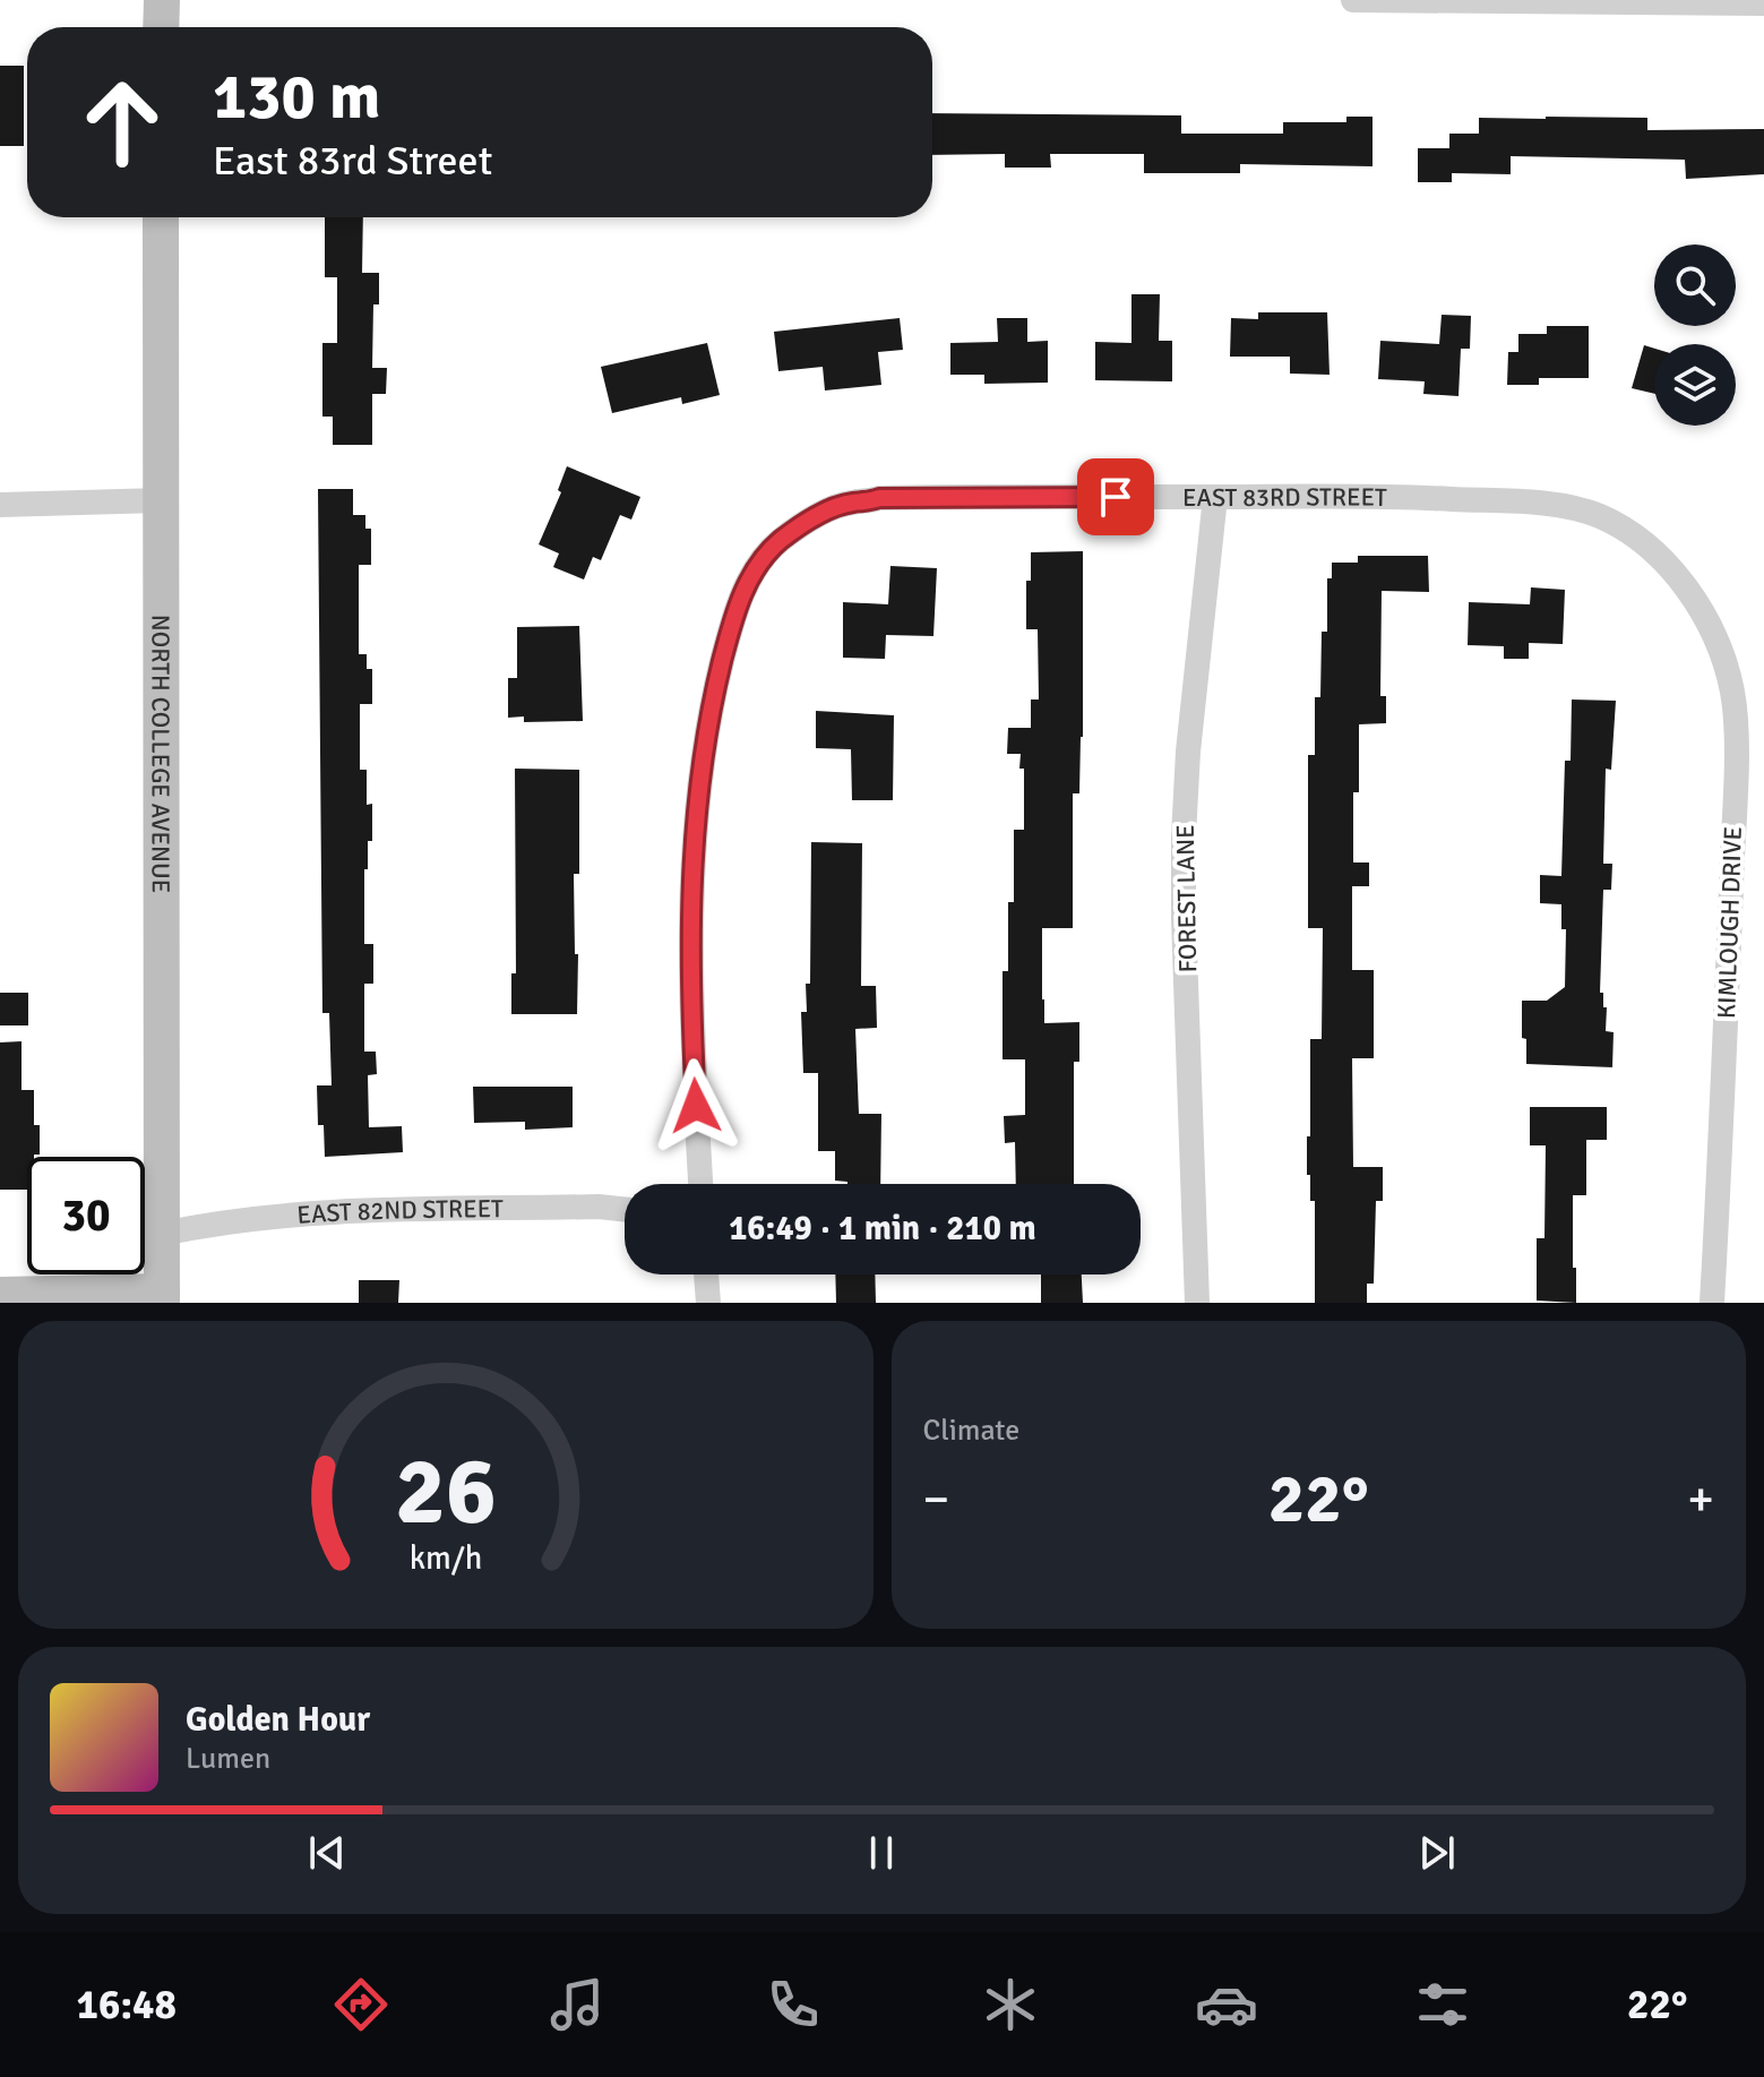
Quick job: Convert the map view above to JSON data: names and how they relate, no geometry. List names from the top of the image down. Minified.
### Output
{"streets":{"main road":["NORTH COLLEGE AVENUE"],"street":["EAST 83RD STREET","FOREST LANE","KIMLOUGH DRIVE","EAST 82ND STREET"]},"crossings":[["EAST 83RD STREET","FOREST LANE"],["EAST 83RD STREET","KIMLOUGH DRIVE"],["NORTH COLLEGE AVENUE","EAST 82ND STREET"]],"page":{"turn":["130 m","East 83rd Street"],"limit":"30","trip":"16:49 · 1 min · 210 m","tile":"Climate","heat":["−","22°","+"],"song":["Golden Hour","Lumen"],"tabs":["16:48","22°"],"gauge":["26","km/h"]}}
